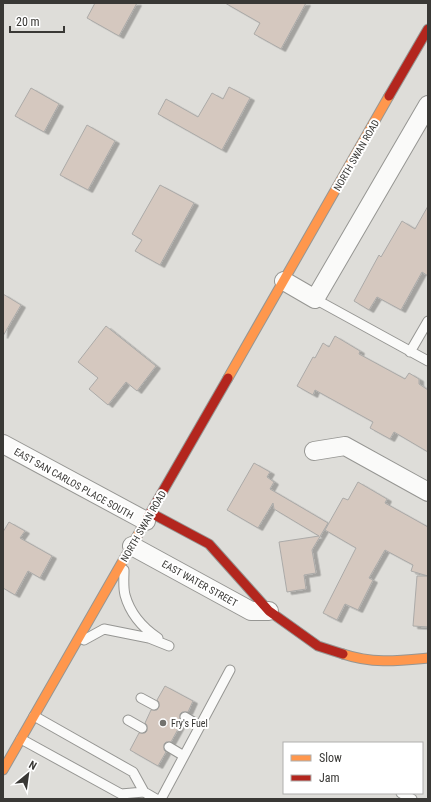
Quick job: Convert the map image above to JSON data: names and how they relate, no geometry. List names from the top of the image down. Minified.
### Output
{"streets":{"main road":["NORTH SWAN ROAD","EAST WATER STREET"],"street":["EAST SAN CARLOS PLACE SOUTH"]},"crossings":[["NORTH SWAN ROAD","EAST SAN CARLOS PLACE SOUTH"],["NORTH SWAN ROAD","EAST WATER STREET"],["EAST SAN CARLOS PLACE SOUTH","EAST WATER STREET"]],"places":["Fry's Fuel"],"legend":["Slow","Jam"],"scale_bar":"20 m","north":"top right"}
